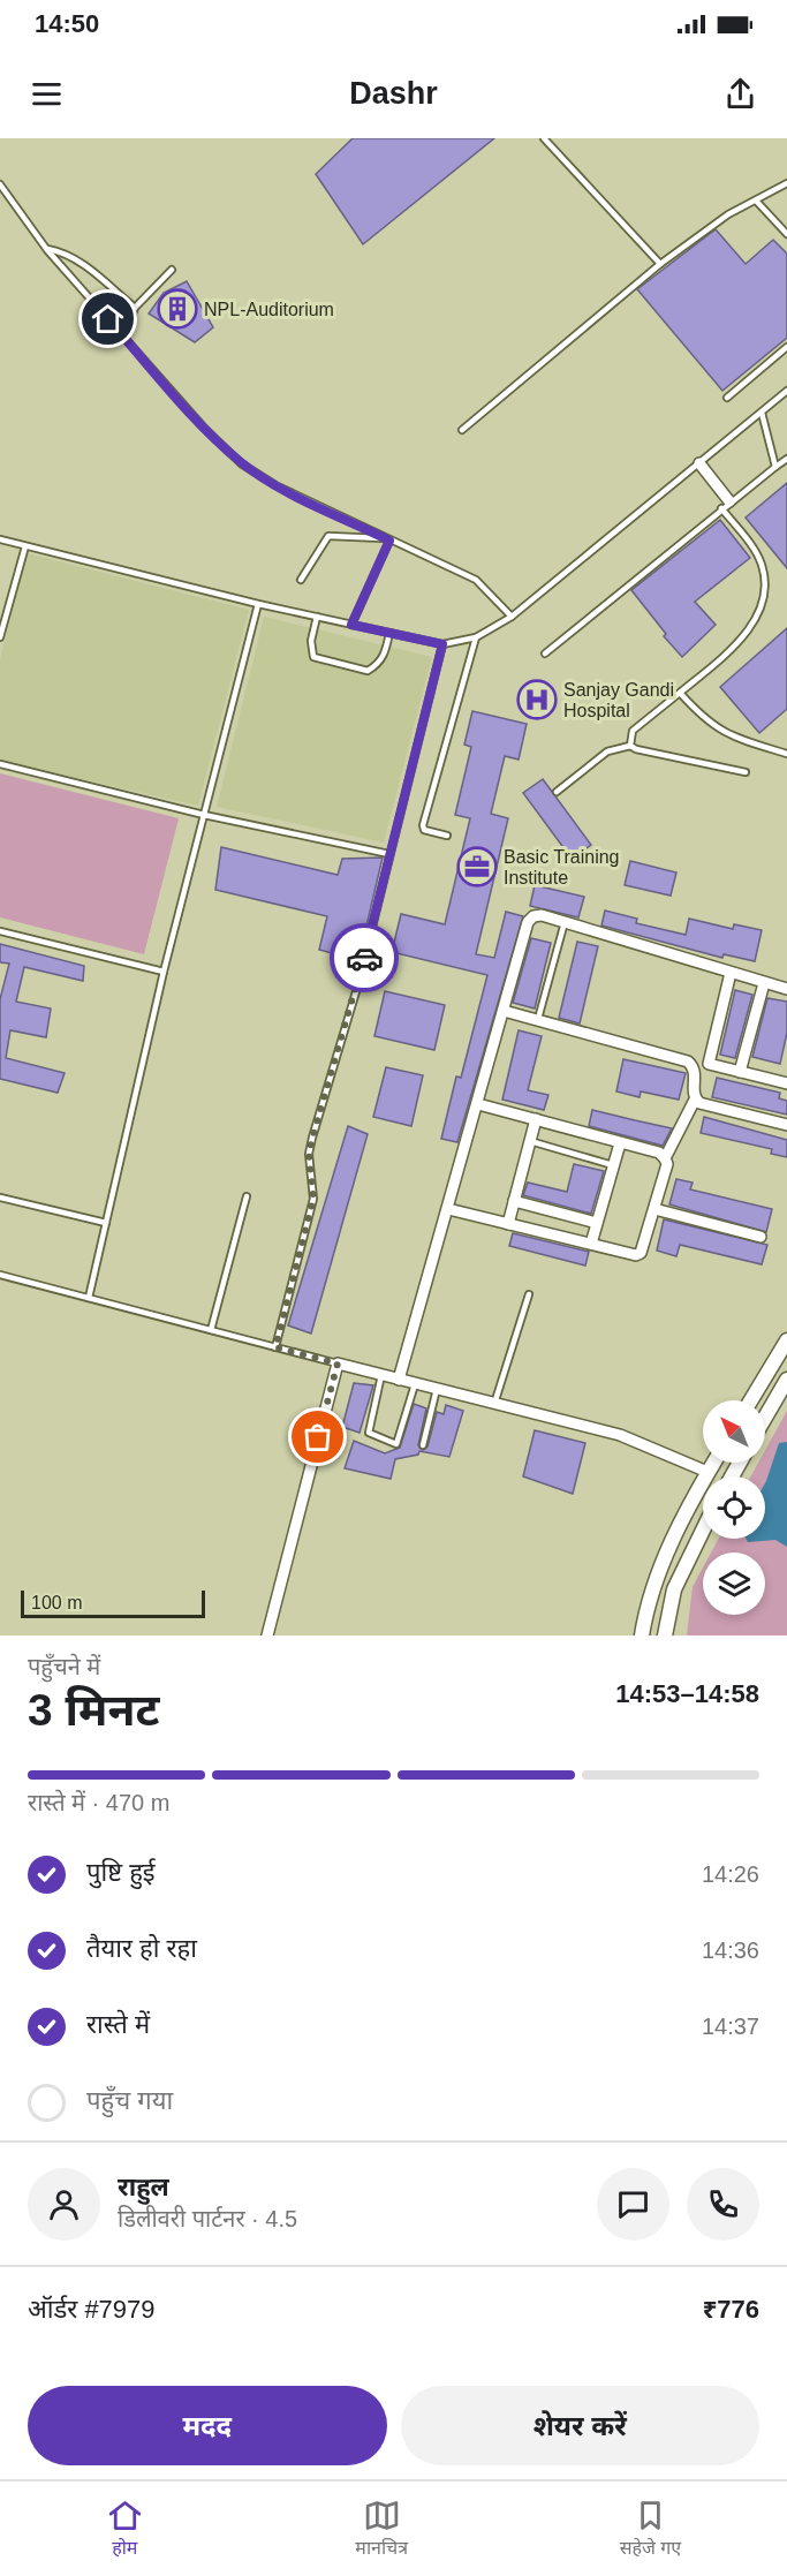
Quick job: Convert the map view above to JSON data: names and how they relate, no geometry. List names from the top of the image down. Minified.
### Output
{"places":{"building":["NPL-Auditorium"],"hospital":["Sanjay Gandi Hospital"],"office":["Basic Training Institute"]},"scale_bar":"100 m","north":"top left","page":{"status":"14:50","header":"Dashr","scale":"100 m","heading":["3 मिनट","पहुँचने में","14:53–14:58"],"panel":["राहुल","डिलीवरी पार्टनर · 4.5","ऑर्डर #7979","₹776"],"bar":"रास्ते में · 470 m","list":[["पुष्टि हुई","14:26"],["तैयार हो रहा","14:36"],["रास्ते में","14:37"],"पहुँच गया"],"buttons":["मदद","शेयर करें"],"tabs":["होम","मानचित्र","सहेजे गए"]}}
